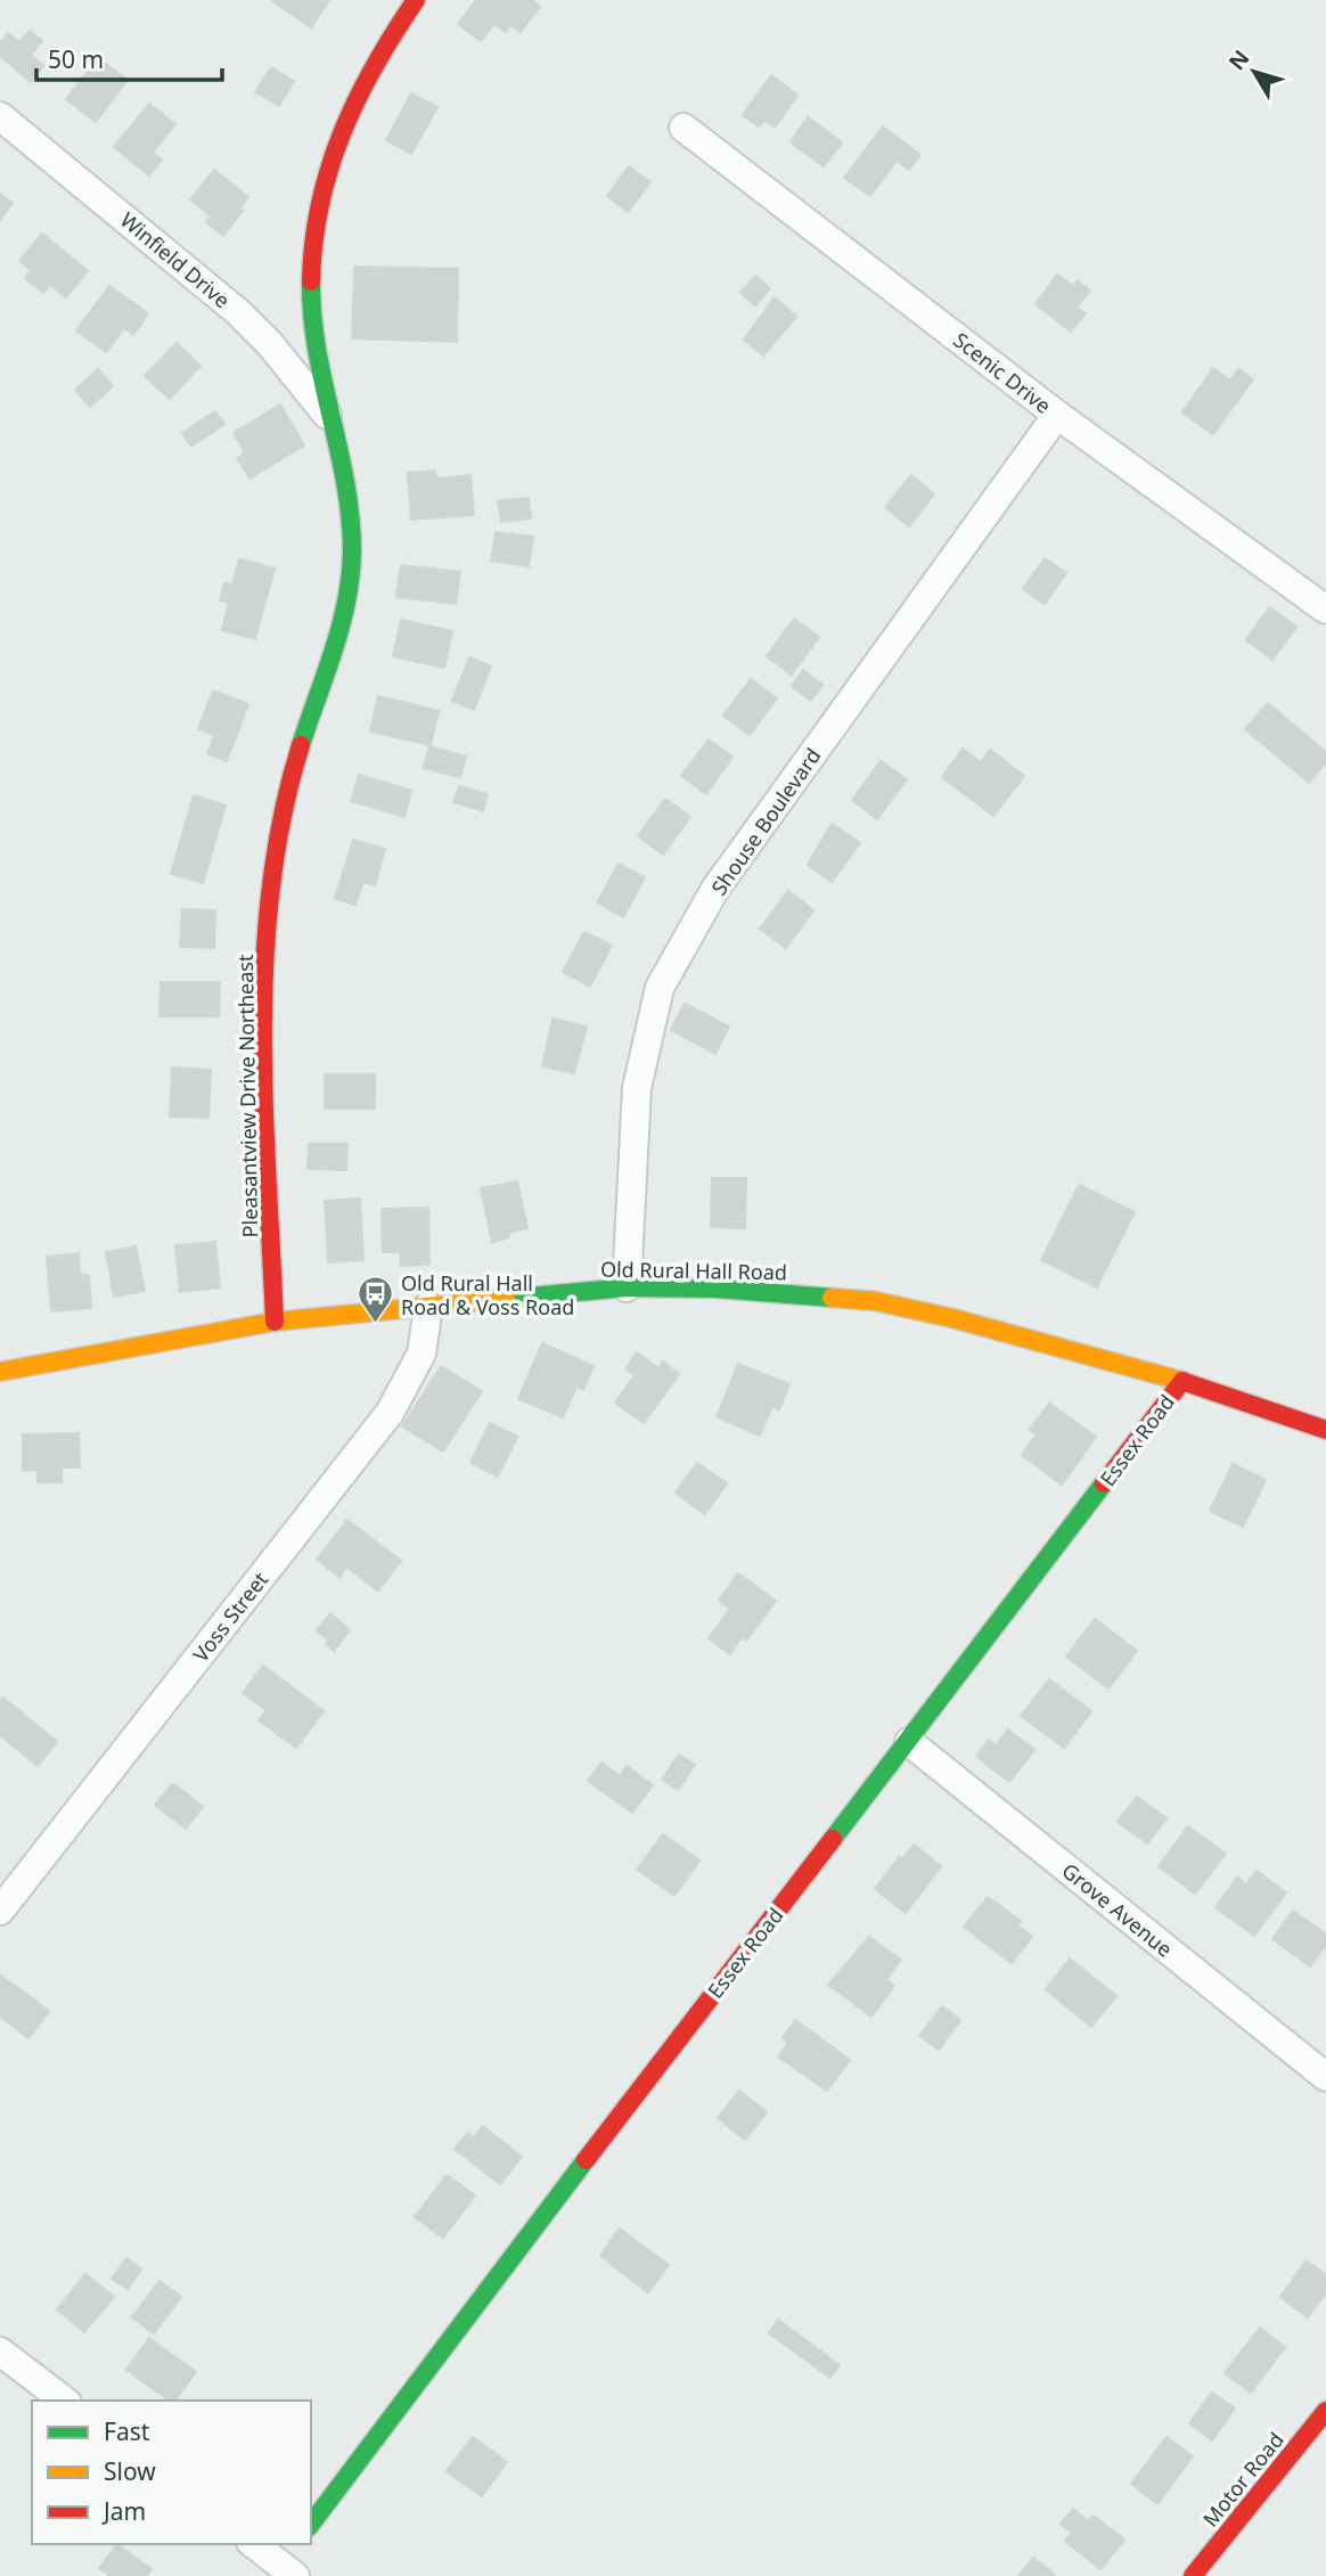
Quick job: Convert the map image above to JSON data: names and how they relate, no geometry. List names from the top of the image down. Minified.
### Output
{"streets":{"street":["Winfield Drive","Scenic Drive","Shouse Boulevard","Pleasantview Drive Northeast","Old Rural Hall Road","Essex Road","Voss Street","Grove Avenue","Motor Road"]},"crossings":[["Winfield Drive","Pleasantview Drive Northeast"],["Scenic Drive","Shouse Boulevard"],["Shouse Boulevard","Old Rural Hall Road"],["Pleasantview Drive Northeast","Old Rural Hall Road"],["Old Rural Hall Road","Essex Road"],["Old Rural Hall Road","Voss Street"],["Essex Road","Grove Avenue"]],"places":{"bus stop":["Old Rural Hall Road & Voss Road"]},"legend":["Fast","Slow","Jam"],"scale_bar":"50 m","north":"top left"}
